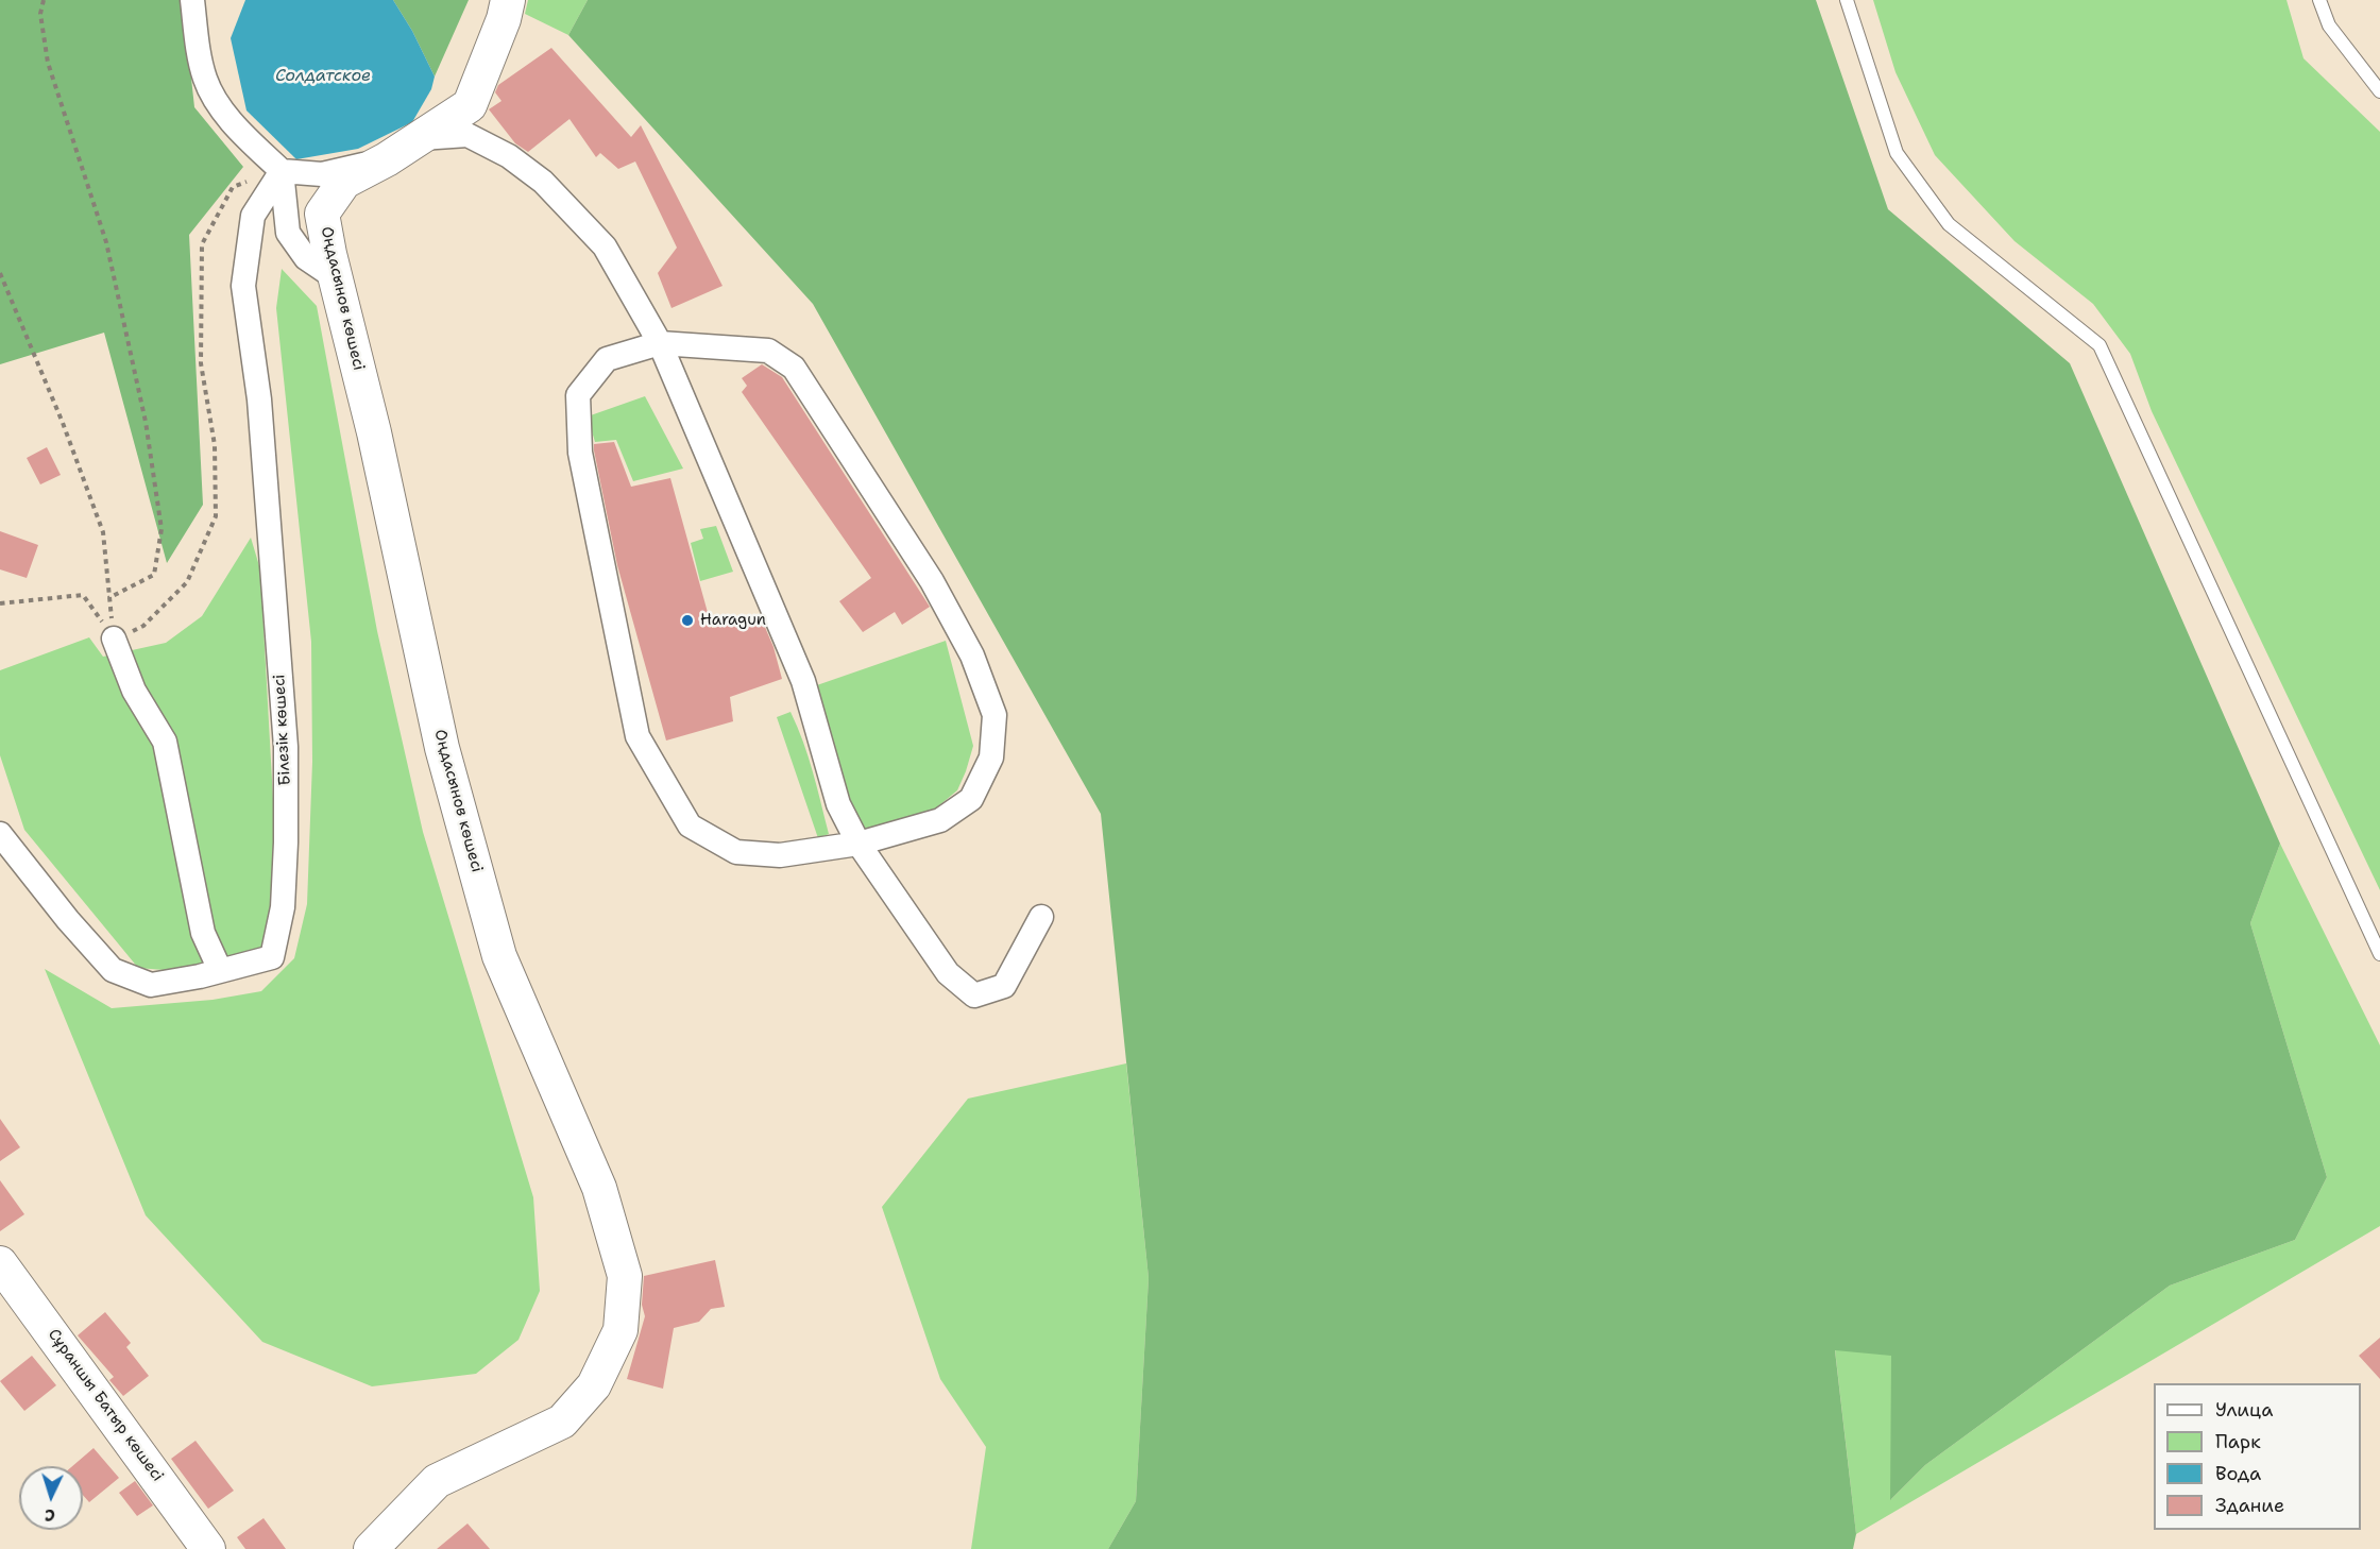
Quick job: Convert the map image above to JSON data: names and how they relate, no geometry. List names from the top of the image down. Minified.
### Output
{"streets":{"street":["Оңдасынов көшесі","Білезік көшесі","Сұраншы Батыр көшесі"]},"water":["Солдатское"],"places":["Haragun"],"legend":["Улица","Парк","Вода","Здание"],"north":"bottom"}
